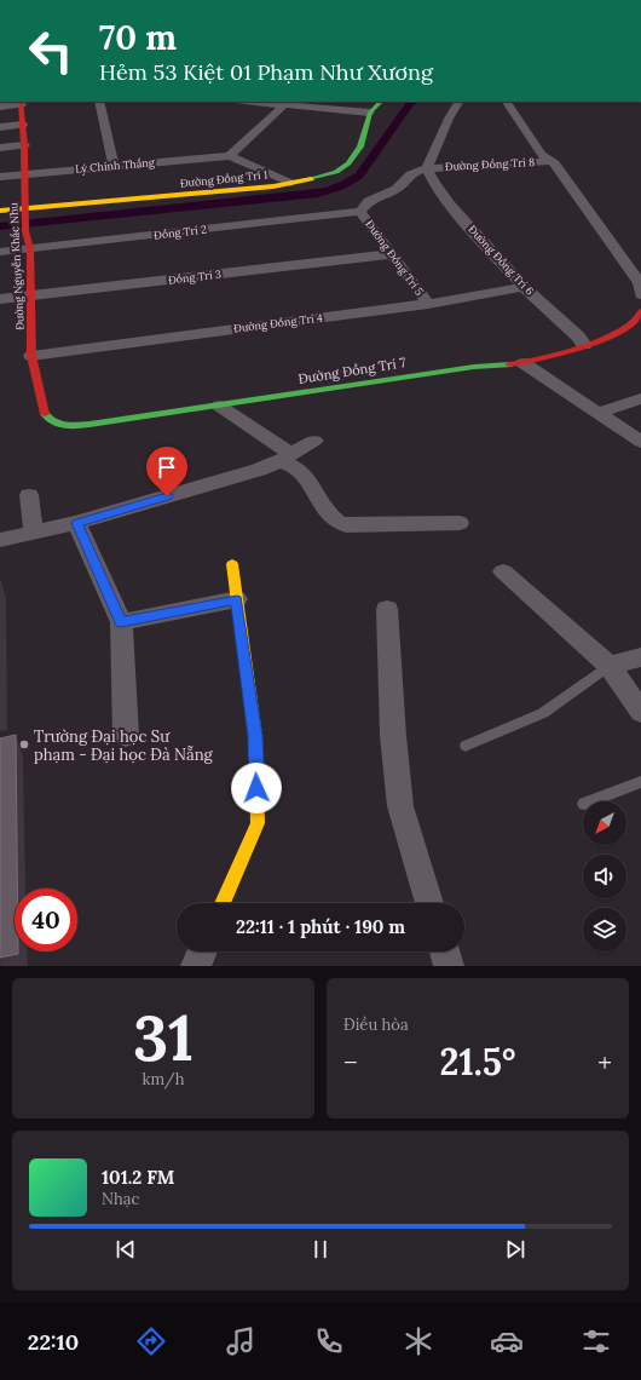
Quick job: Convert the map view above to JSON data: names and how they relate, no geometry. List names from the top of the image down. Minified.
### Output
{"streets":{"street":["Đường Đồng Trí 8","Lý Chính Thắng","Đường Đồng Trí 1","Đồng Trí 2","Đường Đồng Trí 5","Đường Đồng Trí 6","Đường Nguyễn Khắc Nhu","Đồng Trí 3","Đường Đồng Trí 4","Đường Đồng Trí 7"]},"crossings":[["Đường Đồng Trí 8","Đường Đồng Trí 6"],["Lý Chính Thắng","Đường Nguyễn Khắc Nhu"],["Đường Đồng Trí 1","Đường Nguyễn Khắc Nhu"],["Đồng Trí 2","Đường Đồng Trí 5"],["Đồng Trí 2","Đường Nguyễn Khắc Nhu"],["Đường Đồng Trí 5","Đồng Trí 3"],["Đường Đồng Trí 5","Đường Đồng Trí 4"],["Đường Đồng Trí 6","Đường Đồng Trí 4"],["Đường Đồng Trí 6","Đường Đồng Trí 7"],["Đường Nguyễn Khắc Nhu","Đồng Trí 3"],["Đường Nguyễn Khắc Nhu","Đường Đồng Trí 4"],["Đường Nguyễn Khắc Nhu","Đường Đồng Trí 7"]],"places":["Trường Đại học Sư phạm - Đại học Đà Nẵng"],"north":"bottom left","page":{"turn":["70 m","Hẻm 53 Kiệt 01 Phạm Như Xương"],"limit":"40","trip":"22:11 · 1 phút · 190 m","tile":[["31","km/h"],"Điều hòa"],"heat":["−","21.5°","+"],"song":["101.2 FM","Nhạc"],"tabs":"22:10"}}
